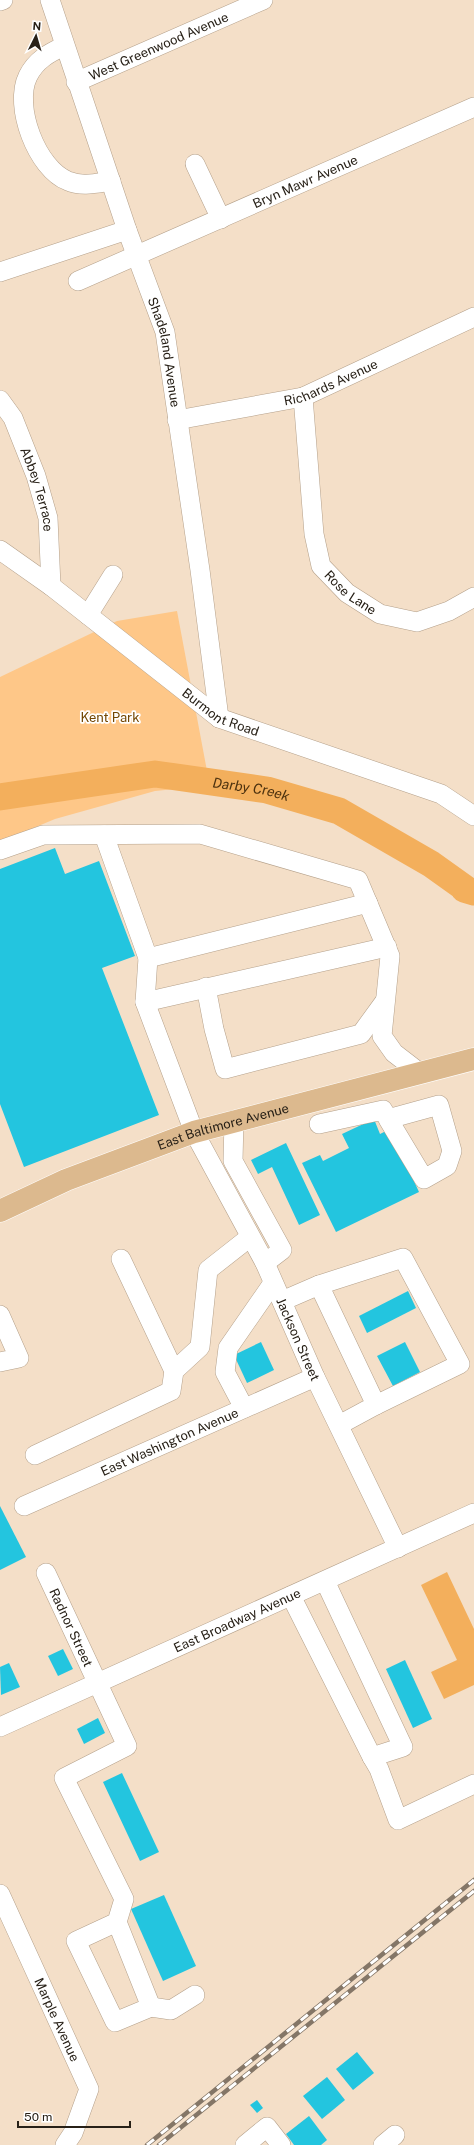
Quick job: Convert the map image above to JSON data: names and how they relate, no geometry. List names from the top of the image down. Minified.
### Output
{"streets":{"main road":["East Baltimore Avenue"],"street":["West Greenwood Avenue","Bryn Mawr Avenue","Shadeland Avenue","Richards Avenue","Abbey Terrace","Rose Lane","Burmont Road","Jackson Street","East Washington Avenue","East Broadway Avenue","Radnor Street","Marple Avenue"]},"crossings":[["West Greenwood Avenue","Shadeland Avenue"],["Bryn Mawr Avenue","Shadeland Avenue"],["Shadeland Avenue","Richards Avenue"],["Shadeland Avenue","Burmont Road"],["Richards Avenue","Rose Lane"],["Abbey Terrace","Burmont Road"],["East Baltimore Avenue","Jackson Street"],["Jackson Street","East Washington Avenue"],["Jackson Street","East Broadway Avenue"],["East Broadway Avenue","Radnor Street"]],"water":["Darby Creek"],"parks":["Kent Park"],"scale_bar":"50 m","north":"top"}
